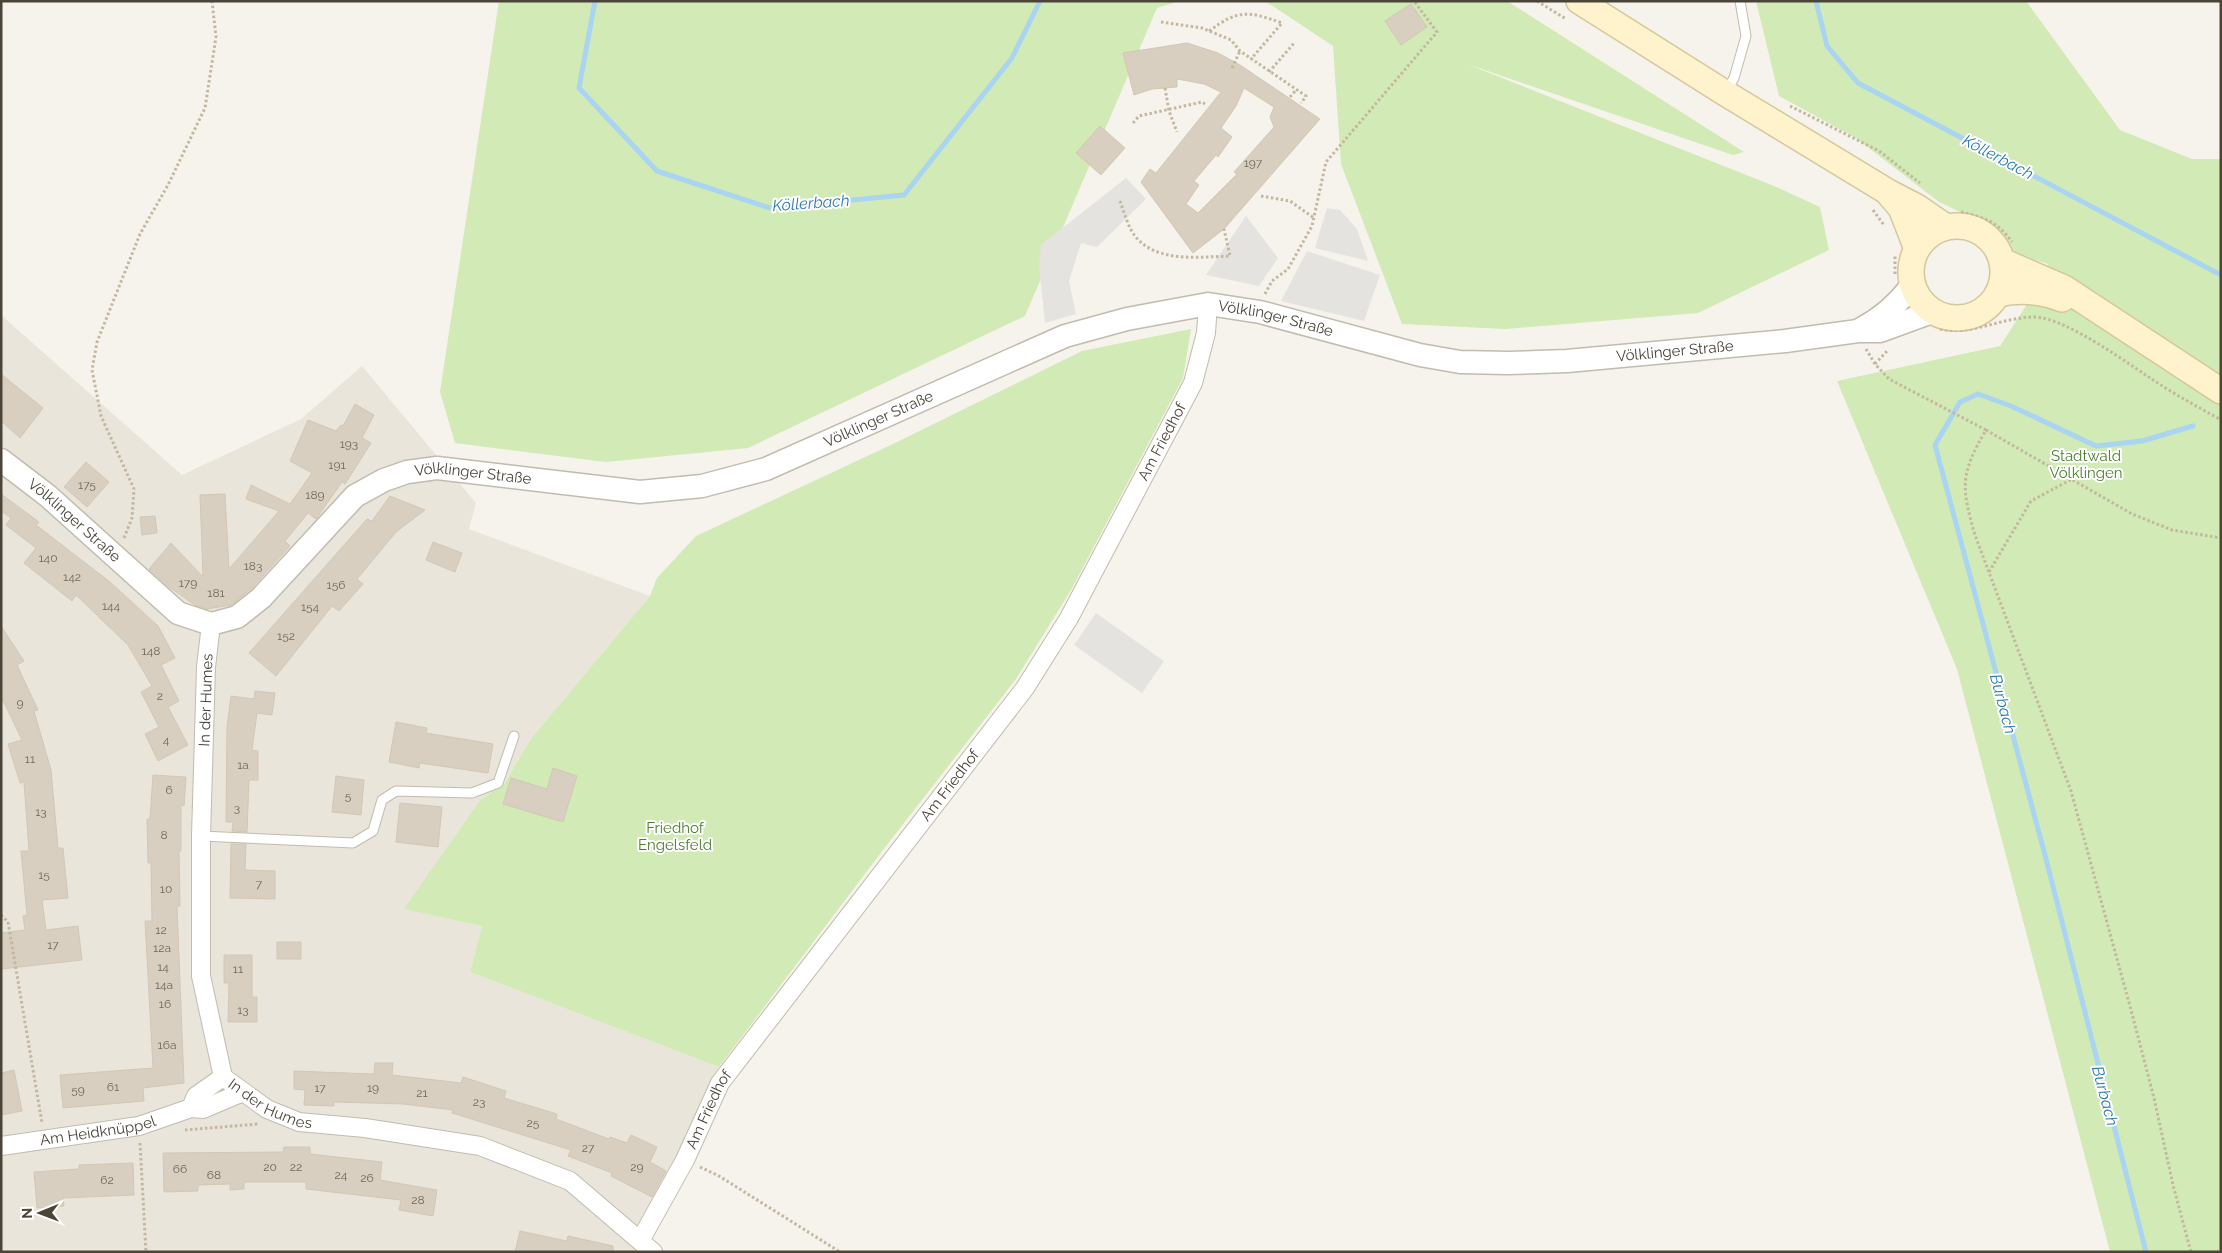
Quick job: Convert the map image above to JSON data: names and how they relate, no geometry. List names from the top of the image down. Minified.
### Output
{"streets":{"street":["Völklinger Straße","Am Friedhof","In der Humes","Am Heidknüppel"]},"crossings":[["Völklinger Straße","Am Friedhof"],["Völklinger Straße","In der Humes"],["Am Friedhof","In der Humes"],["In der Humes","Am Heidknüppel"]],"water":["Köllerbach","Burbach"],"parks":["Stadtwald Völklingen","Friedhof Engelsfeld"],"house_numbers":["197","193","191","175","189","140","183","142","179","156","181","144","154","152","148","2","9","4","11","1a","6","5","3","13","8","15","7","10","12","17","12a","14","11","14a","16","13","16a","61","17","19","59","21","23","25","27","20","22","29","66","68","24","26","62","28"],"north":"left"}
